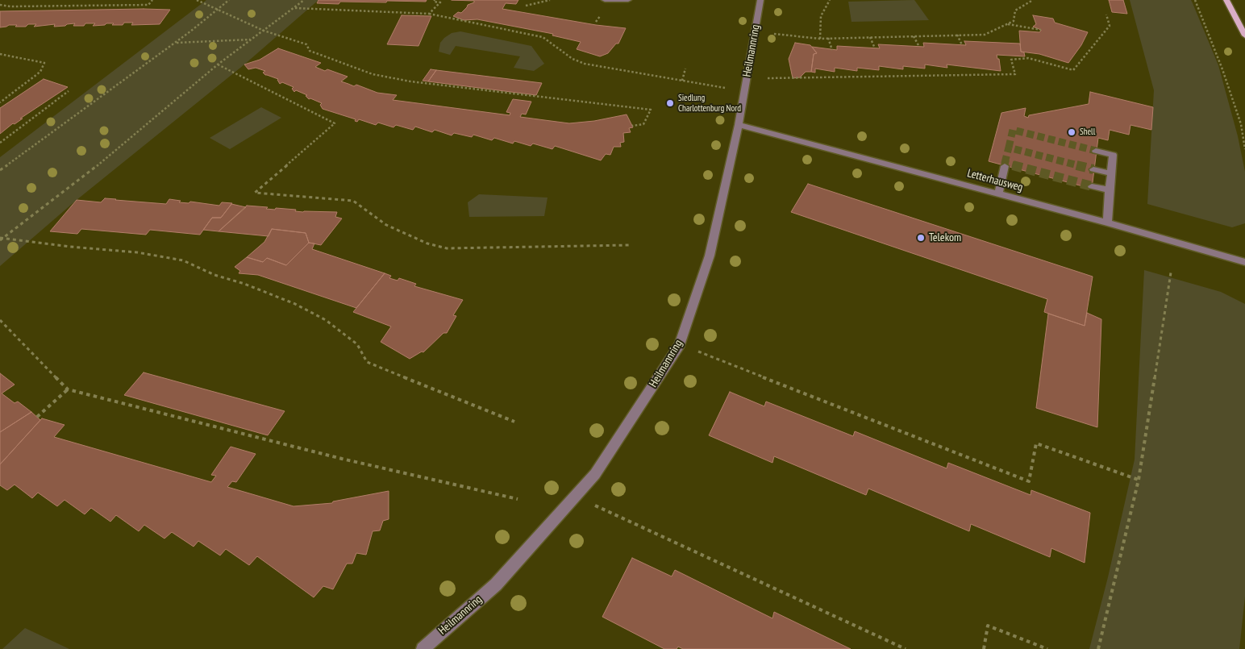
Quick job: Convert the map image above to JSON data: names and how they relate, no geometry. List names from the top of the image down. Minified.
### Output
{"streets":{"street":["Heilmannring","Letterhausweg"]},"crossings":[["Heilmannring","Letterhausweg"]],"places":["Siedlung Charlottenburg Nord","Shell","Telekom"]}
